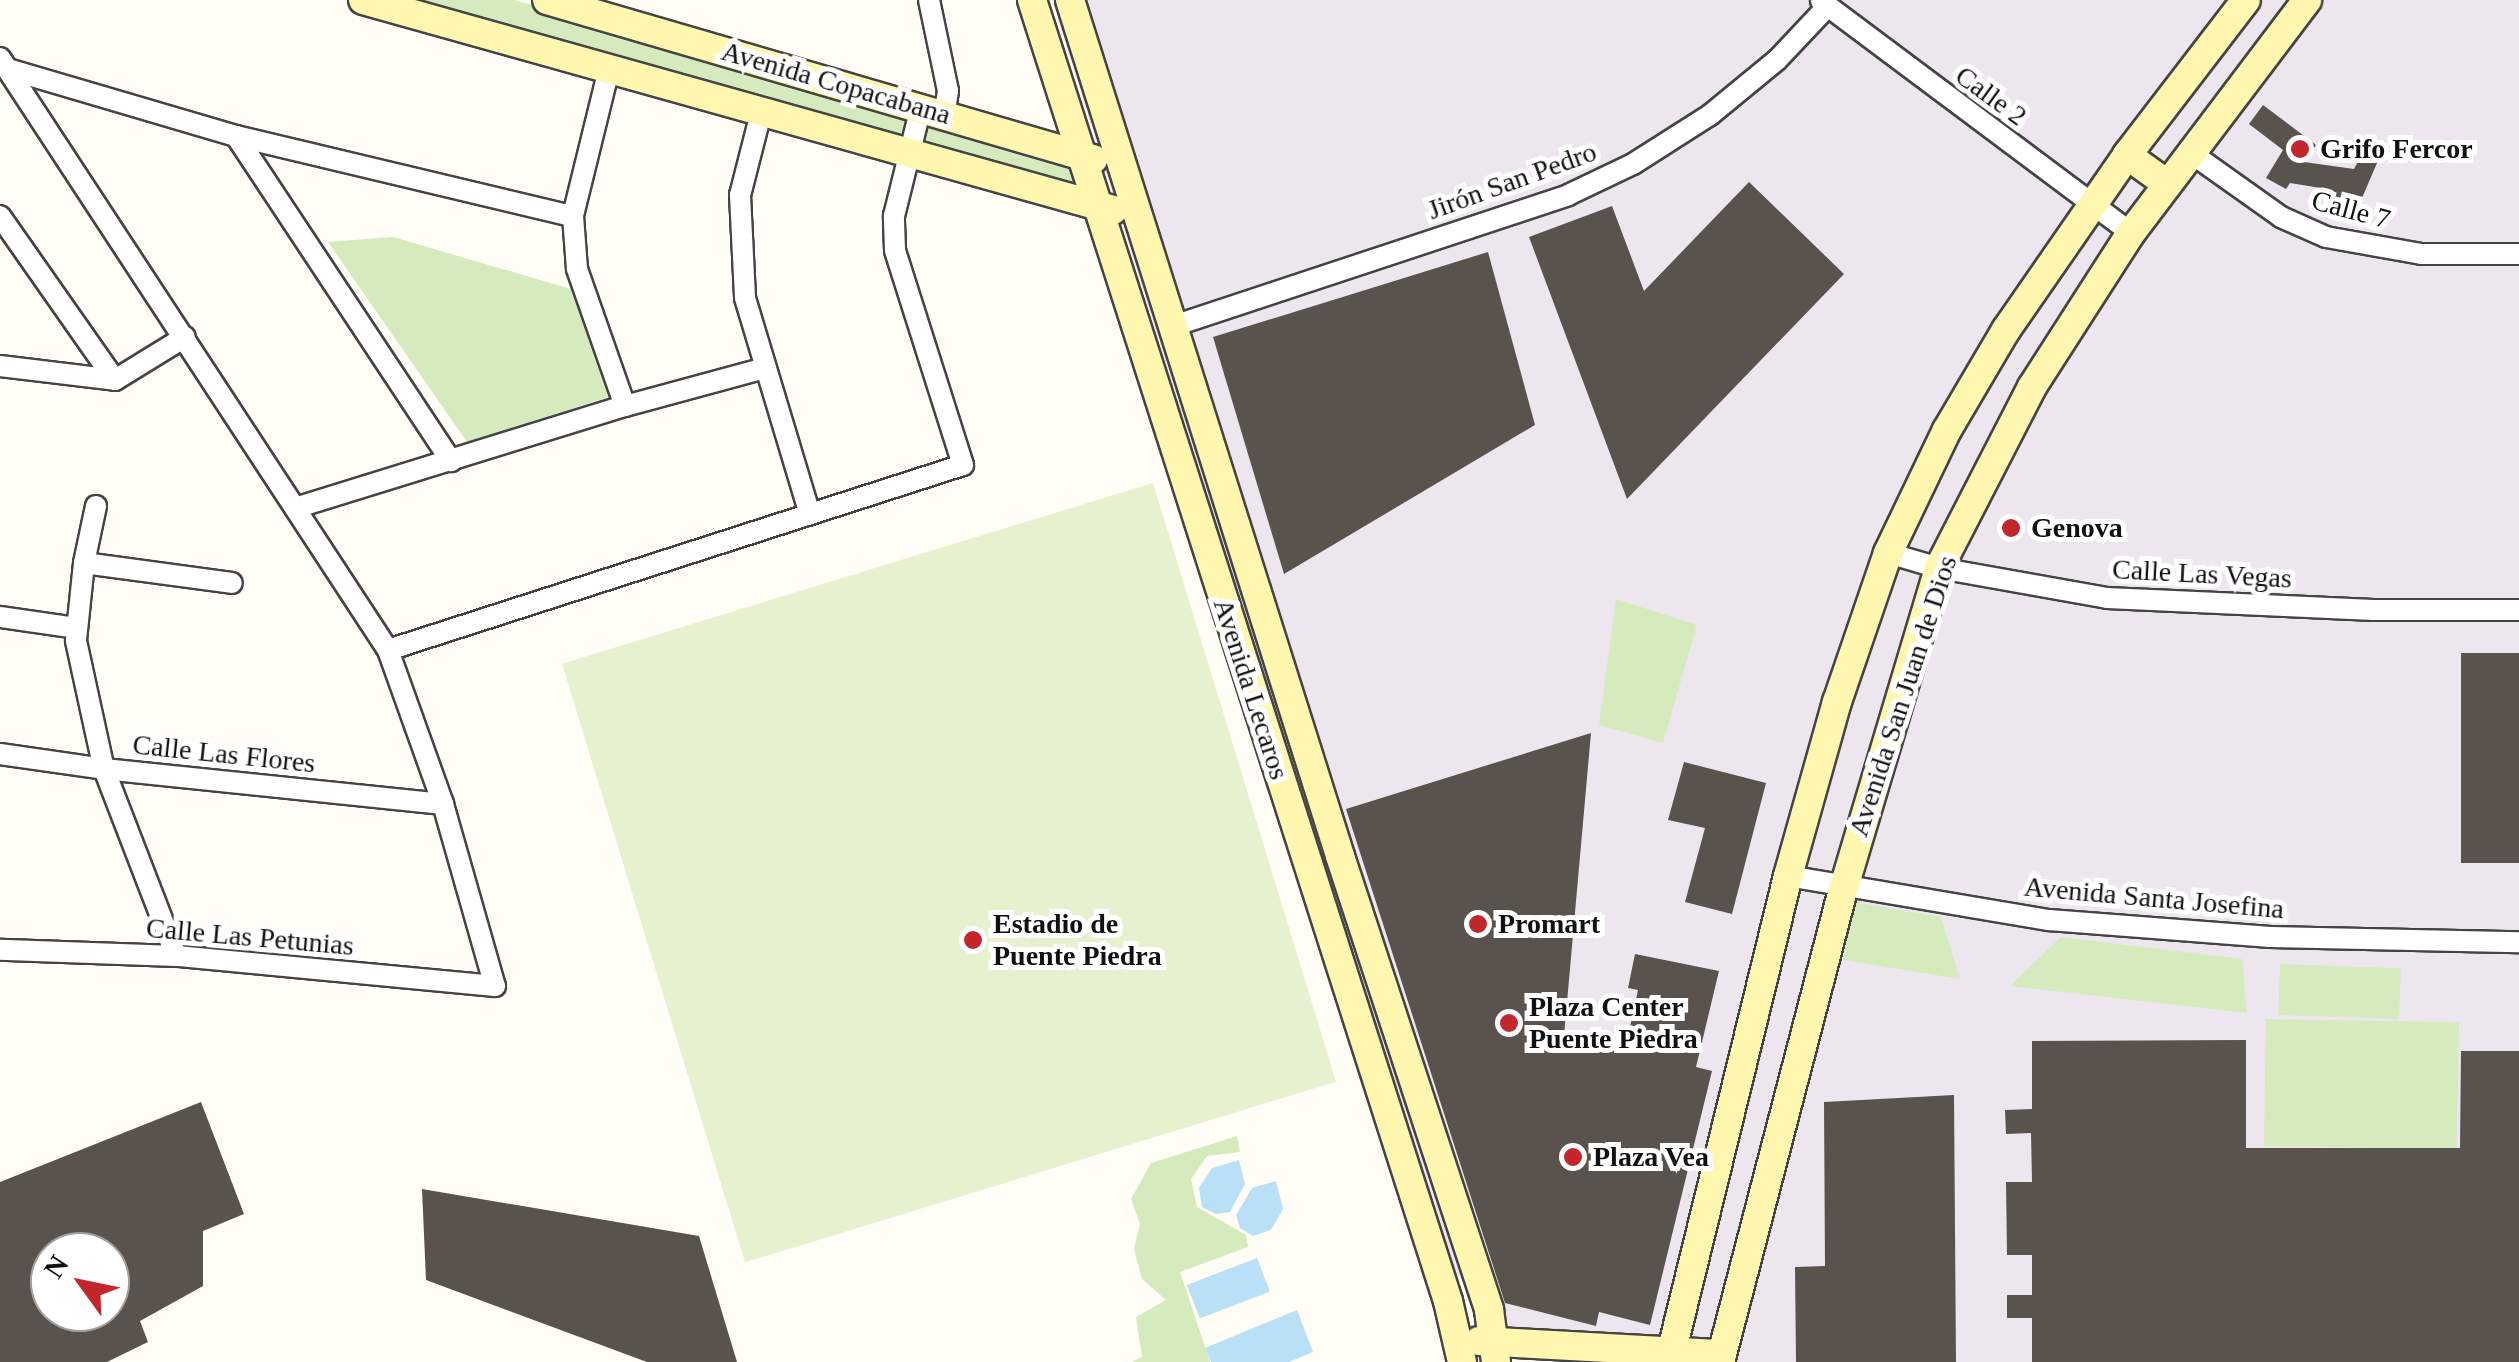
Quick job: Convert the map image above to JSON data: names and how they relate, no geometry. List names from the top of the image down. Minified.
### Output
{"streets":{"main road":["Avenida Copacabana","Avenida Lecaros","Avenida San Juan de Dios"],"street":["Calle 2","Jirón San Pedro","Calle 7","Calle Las Vegas","Calle Las Flores","Avenida Santa Josefina","Calle Las Petunias"]},"crossings":[["Avenida Copacabana","Avenida Lecaros"],["Calle 2","Jirón San Pedro"],["Calle 2","Avenida San Juan de Dios"],["Jirón San Pedro","Avenida Lecaros"],["Calle 7","Avenida San Juan de Dios"],["Calle Las Vegas","Avenida San Juan de Dios"],["Avenida Lecaros","Avenida San Juan de Dios"],["Avenida San Juan de Dios","Avenida Santa Josefina"],["Calle Las Flores","Calle Las Petunias"]],"places":["Grifo Fercor","Genova","Promart","Estadio de Puente Piedra","Plaza Center Puente Piedra","Plaza Vea"],"north":"top left"}
